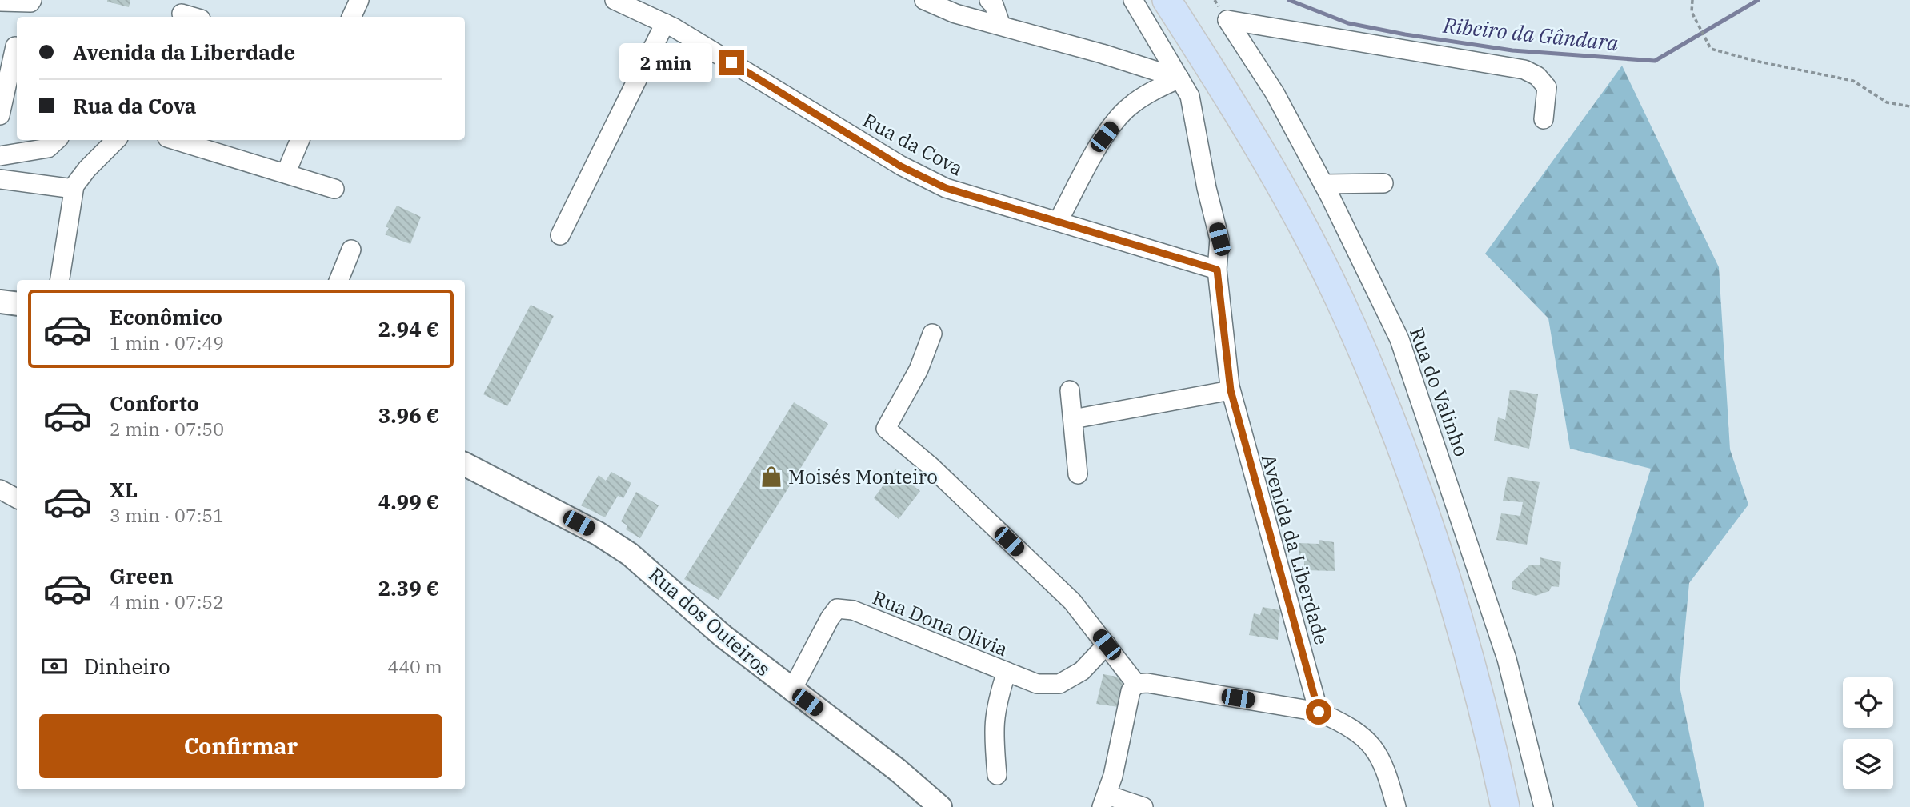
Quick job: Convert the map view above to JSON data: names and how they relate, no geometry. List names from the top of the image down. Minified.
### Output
{"streets":{"street":["Rua da Cova","Rua do Valinho","Avenida da Liberdade","Rua dos Outeiros","Rua Dona Olivia"]},"crossings":[["Rua da Cova","Avenida da Liberdade"],["Rua dos Outeiros","Rua Dona Olivia"]],"water":["Ribeiro da Gândara"],"places":{"shop":["Moisés Monteiro"]},"page":{"banner":["Avenida da Liberdade","Rua da Cova"],"bubble":"2 min","list":[{"name":"Econômico","note":"1 min · 07:49","value":"2.94 €"},{"name":"Conforto","note":"2 min · 07:50","value":"3.96 €"},{"name":"XL","note":"3 min · 07:51","value":"4.99 €"},{"name":"Green","note":"4 min · 07:52","value":"2.39 €"}],"pay":["Dinheiro","440 m"],"buttons":"Confirmar"}}
